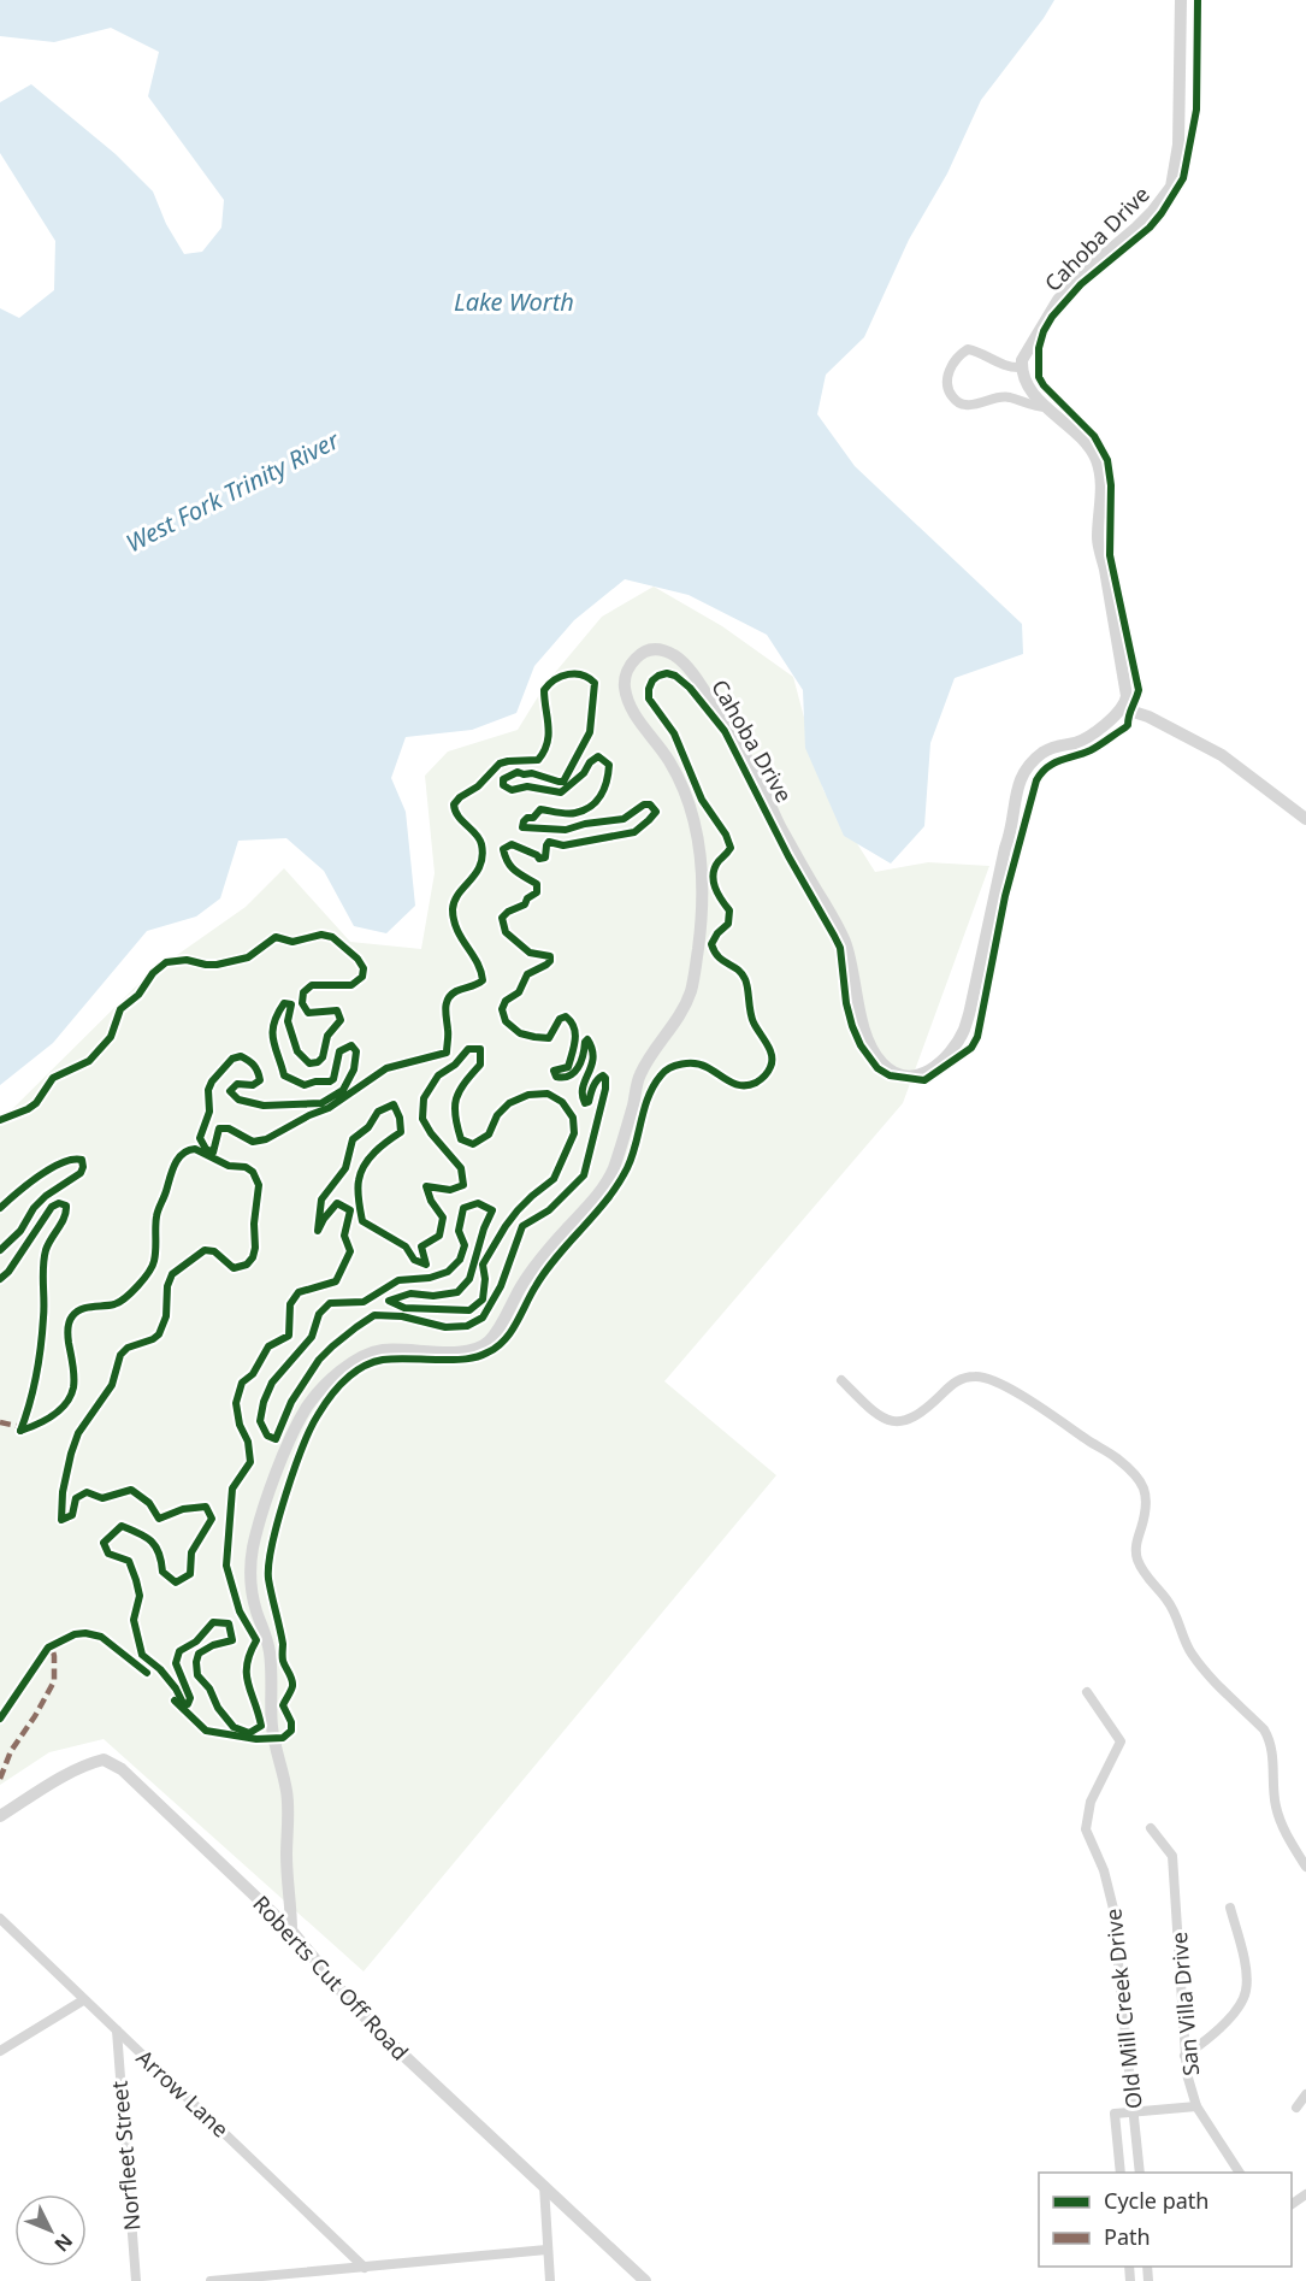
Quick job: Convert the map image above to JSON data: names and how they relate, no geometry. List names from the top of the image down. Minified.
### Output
{"streets":{"street":["Cahoba Drive","Roberts Cut Off Road","San Villa Drive","Old Mill Creek Drive","Arrow Lane","Norfleet Street"]},"crossings":[["Cahoba Drive","Roberts Cut Off Road"],["Arrow Lane","Norfleet Street"]],"water":["Lake Worth","West Fork Trinity River"],"legend":["Cycle path","Path"],"north":"bottom right"}
